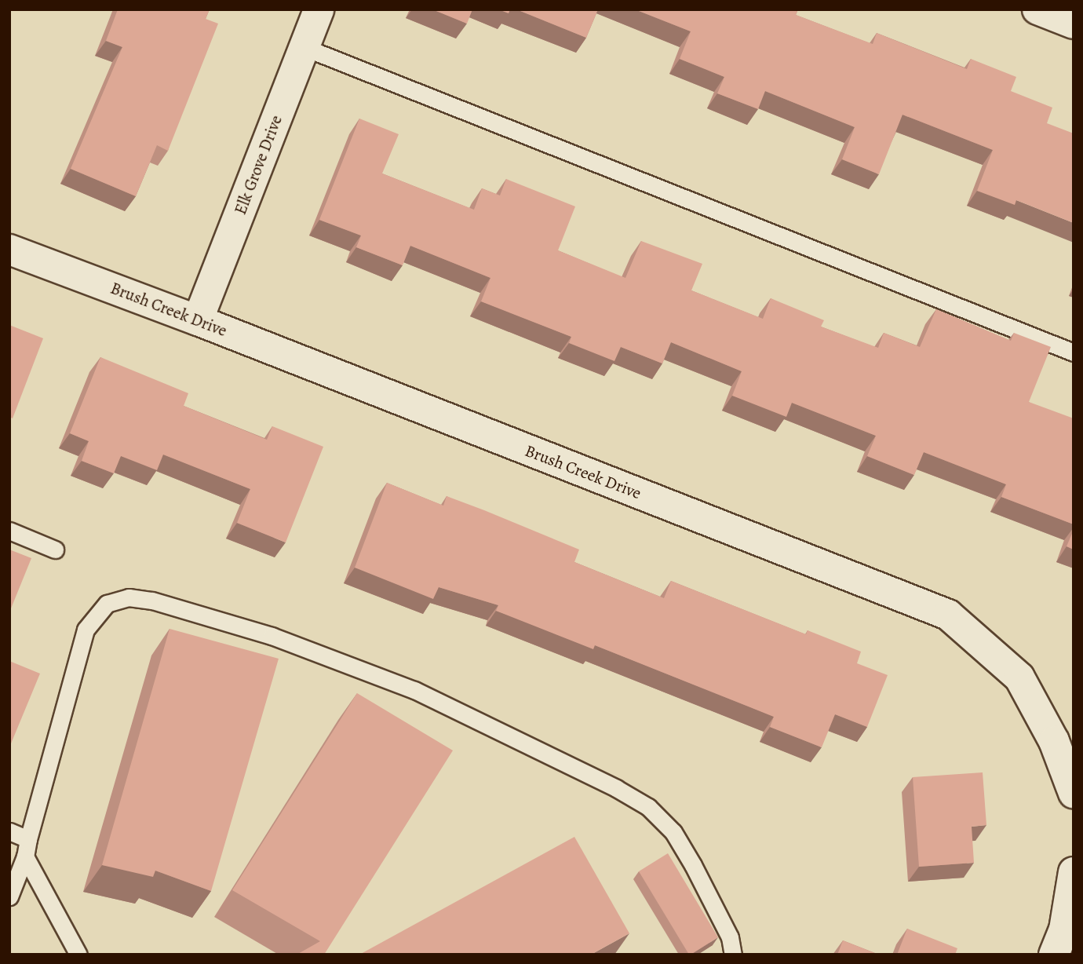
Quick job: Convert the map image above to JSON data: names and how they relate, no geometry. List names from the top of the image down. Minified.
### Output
{"streets":{"street":["Elk Grove Drive","Brush Creek Drive"]},"crossings":[["Elk Grove Drive","Brush Creek Drive"]]}
